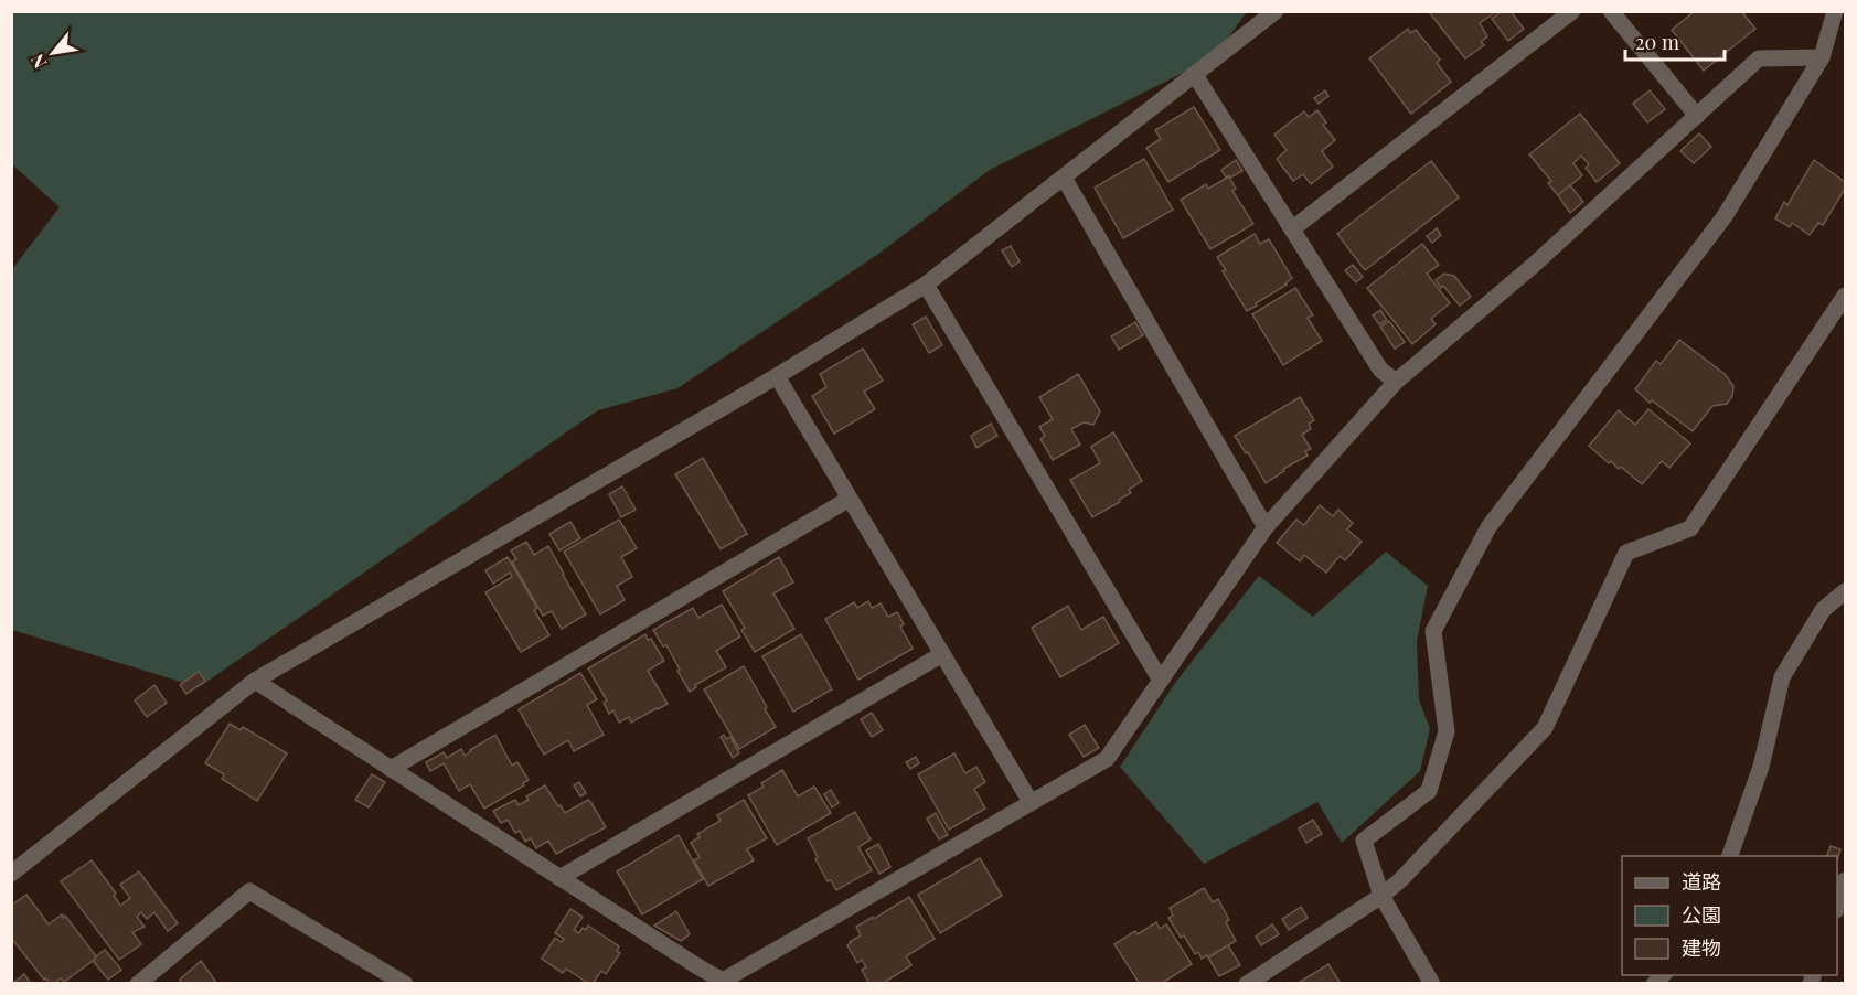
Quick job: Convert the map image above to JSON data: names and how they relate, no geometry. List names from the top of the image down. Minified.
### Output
{"legend":["道路","公園","建物"],"scale_bar":"20 m","north":"bottom left"}
